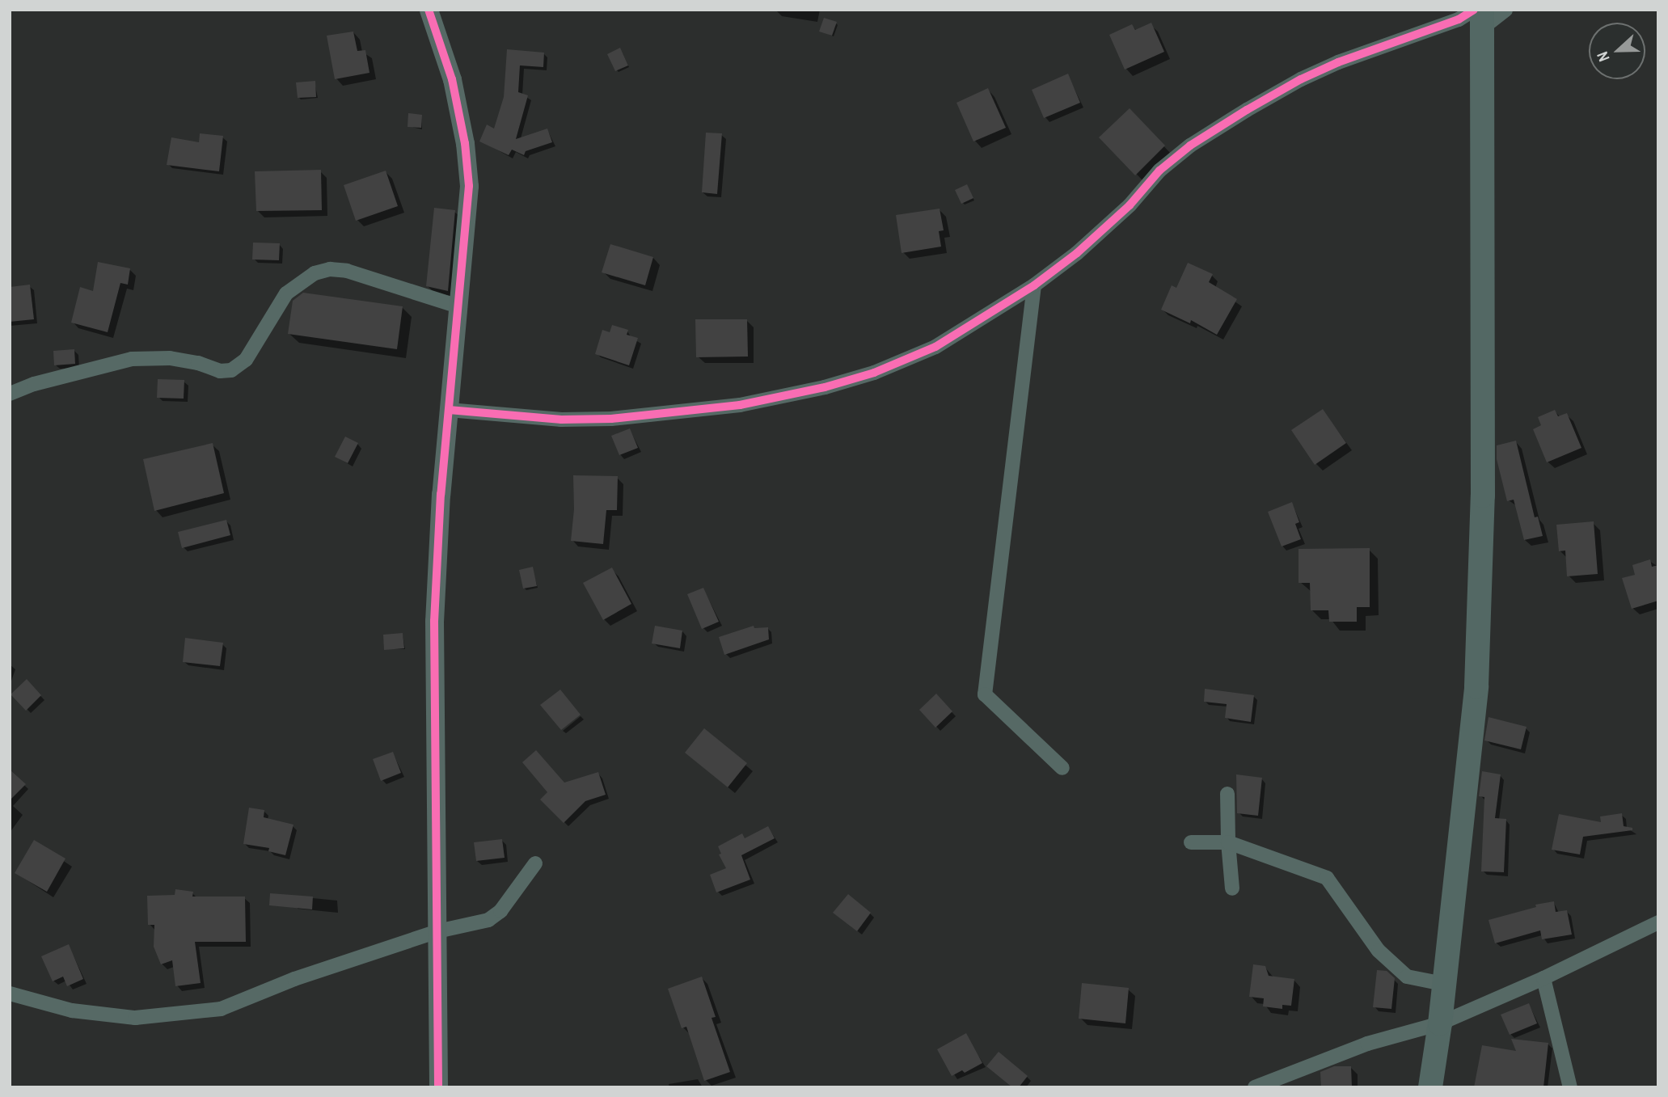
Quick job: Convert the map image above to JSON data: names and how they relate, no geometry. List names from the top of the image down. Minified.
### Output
{"north":"left"}
